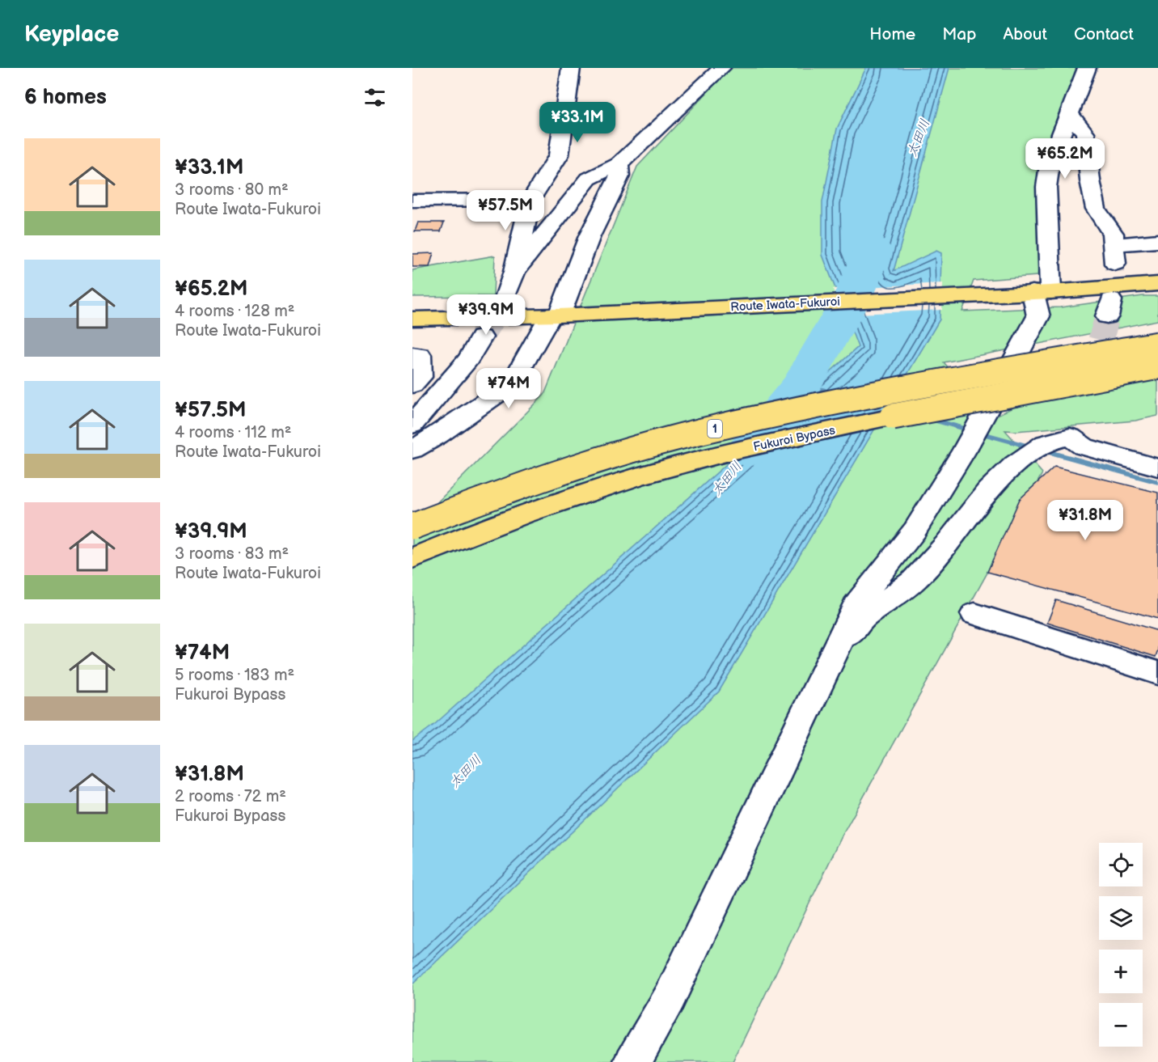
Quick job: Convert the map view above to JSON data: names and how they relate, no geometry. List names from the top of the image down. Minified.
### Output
{"streets":{"main road":["Route Iwata-Fukuroi","1","Fukuroi Bypass"]},"water":["太田川"],"page":{"header":"Keyplace","nav":["Home","Map","About","Contact"],"heading":"6 homes","price":["¥33.1M","¥65.2M","¥57.5M","¥39.9M","¥74M","¥31.8M"],"list":[{"name":"¥33.1M","note":"3 rooms · 80 m² · Route Iwata-Fukuroi"},{"name":"¥65.2M","note":"4 rooms · 128 m² · Route Iwata-Fukuroi"},{"name":"¥57.5M","note":"4 rooms · 112 m² · Route Iwata-Fukuroi"},{"name":"¥39.9M","note":"3 rooms · 83 m² · Route Iwata-Fukuroi"},{"name":"¥74M","note":"5 rooms · 183 m² · Fukuroi Bypass"},{"name":"¥31.8M","note":"2 rooms · 72 m² · Fukuroi Bypass"}],"map_buttons":["+","−"]}}
